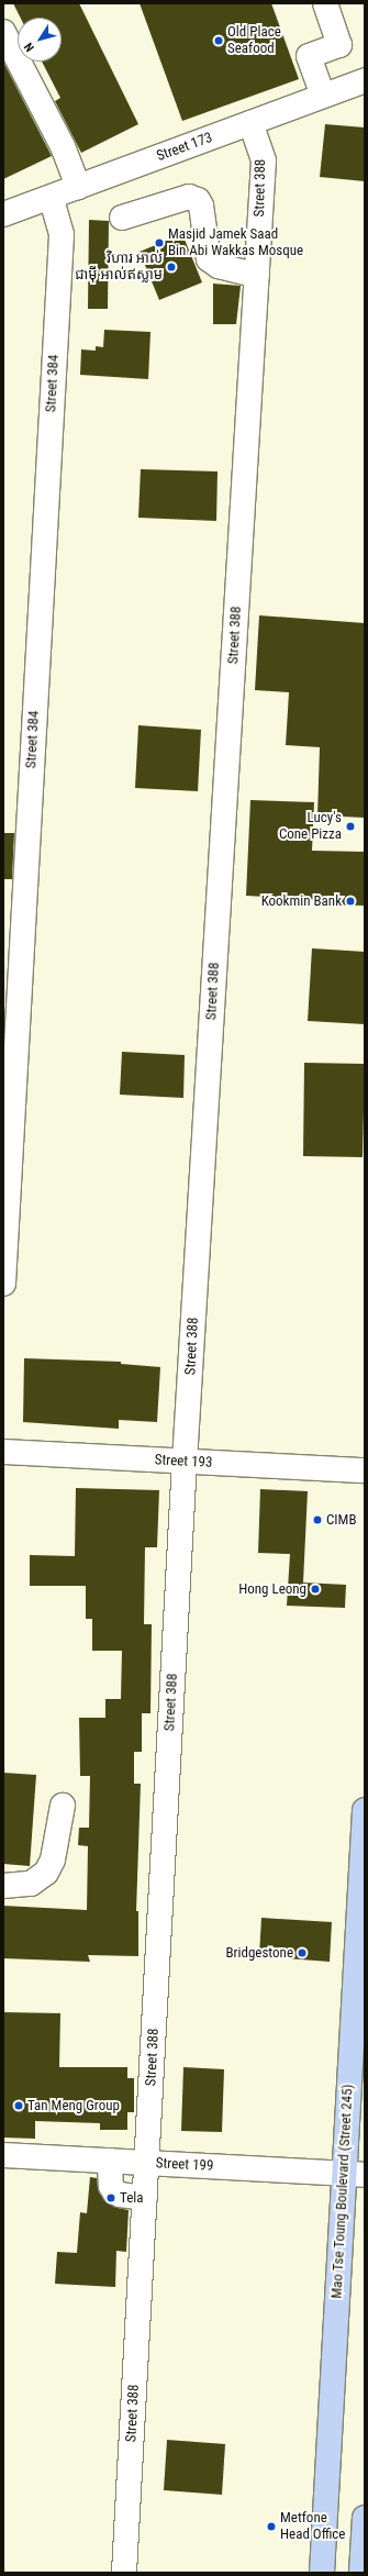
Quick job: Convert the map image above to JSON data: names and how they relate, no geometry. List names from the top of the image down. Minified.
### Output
{"streets":{"main road":["Mao Tse Toung Boulevard (Street 245)"],"street":["Street 173","Street 388","Street 384","Street 193","Street 199"]},"crossings":[["Street 173","Street 388"],["Street 173","Street 384"],["Street 388","Street 193"],["Street 388","Street 199"],["Street 199","Mao Tse Toung Boulevard (Street 245)"]],"places":["Old Place Seafood","Masjid Jamek Saad Bin Abi Wakkas Mosque","វិហារ អាល់ ជាម៉ី អាល់ឥស្លាម","Lucy's Cone Pizza","Kookmin Bank","CIMB","Hong Leong","Bridgestone","Tan Meng Group","Tela","Metfone Head Office"],"north":"bottom left"}
